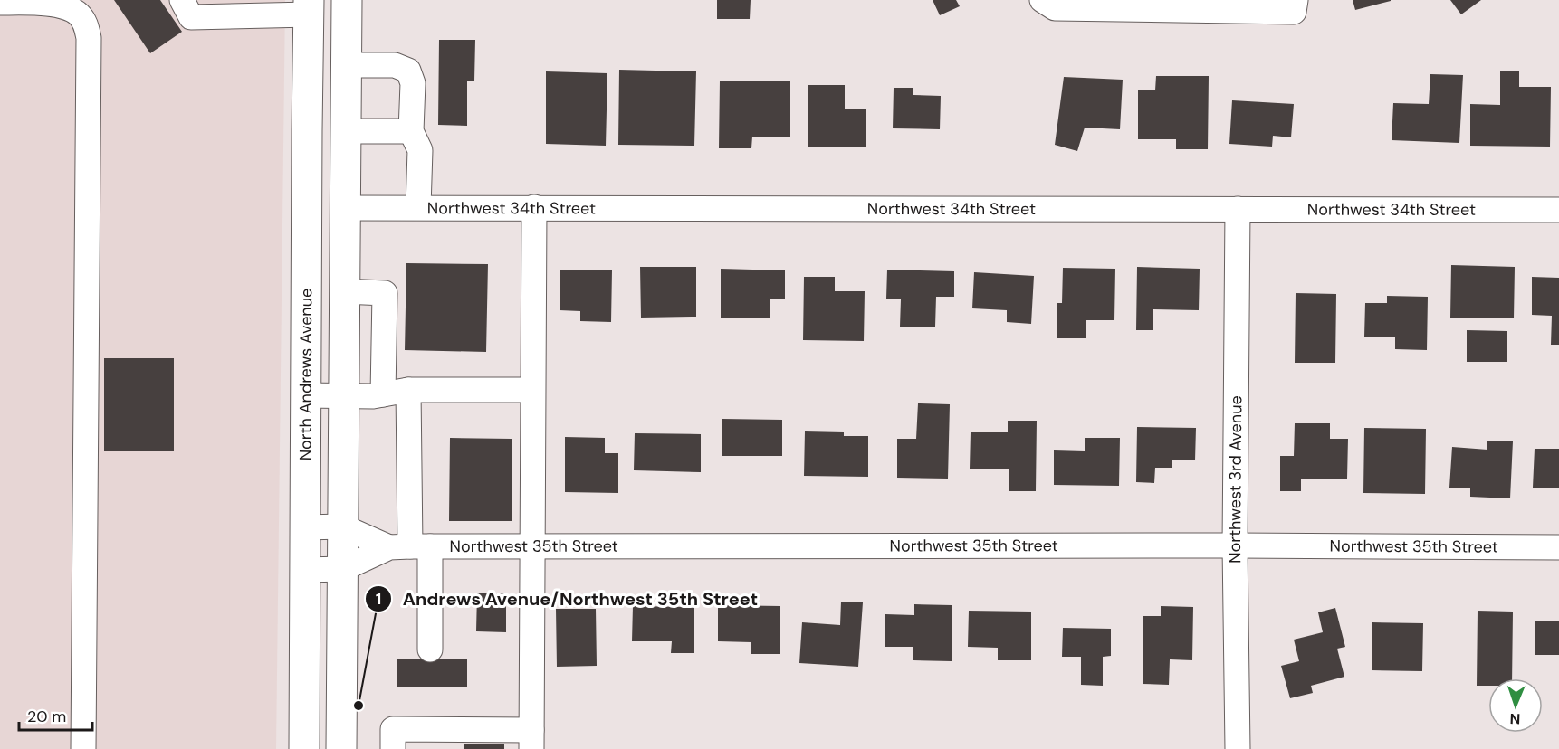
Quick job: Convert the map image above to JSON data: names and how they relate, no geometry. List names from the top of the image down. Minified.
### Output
{"streets":{"main road":["North Andrews Avenue"],"street":["Northwest 34th Street","Northwest 3rd Avenue","Northwest 35th Street"]},"crossings":[["Northwest 34th Street","Northwest 3rd Avenue"],["North Andrews Avenue","Northwest 35th Street"],["Northwest 3rd Avenue","Northwest 35th Street"]],"places":["Andrews Avenue/Northwest 35th Street"],"scale_bar":"20 m","north":"bottom"}
